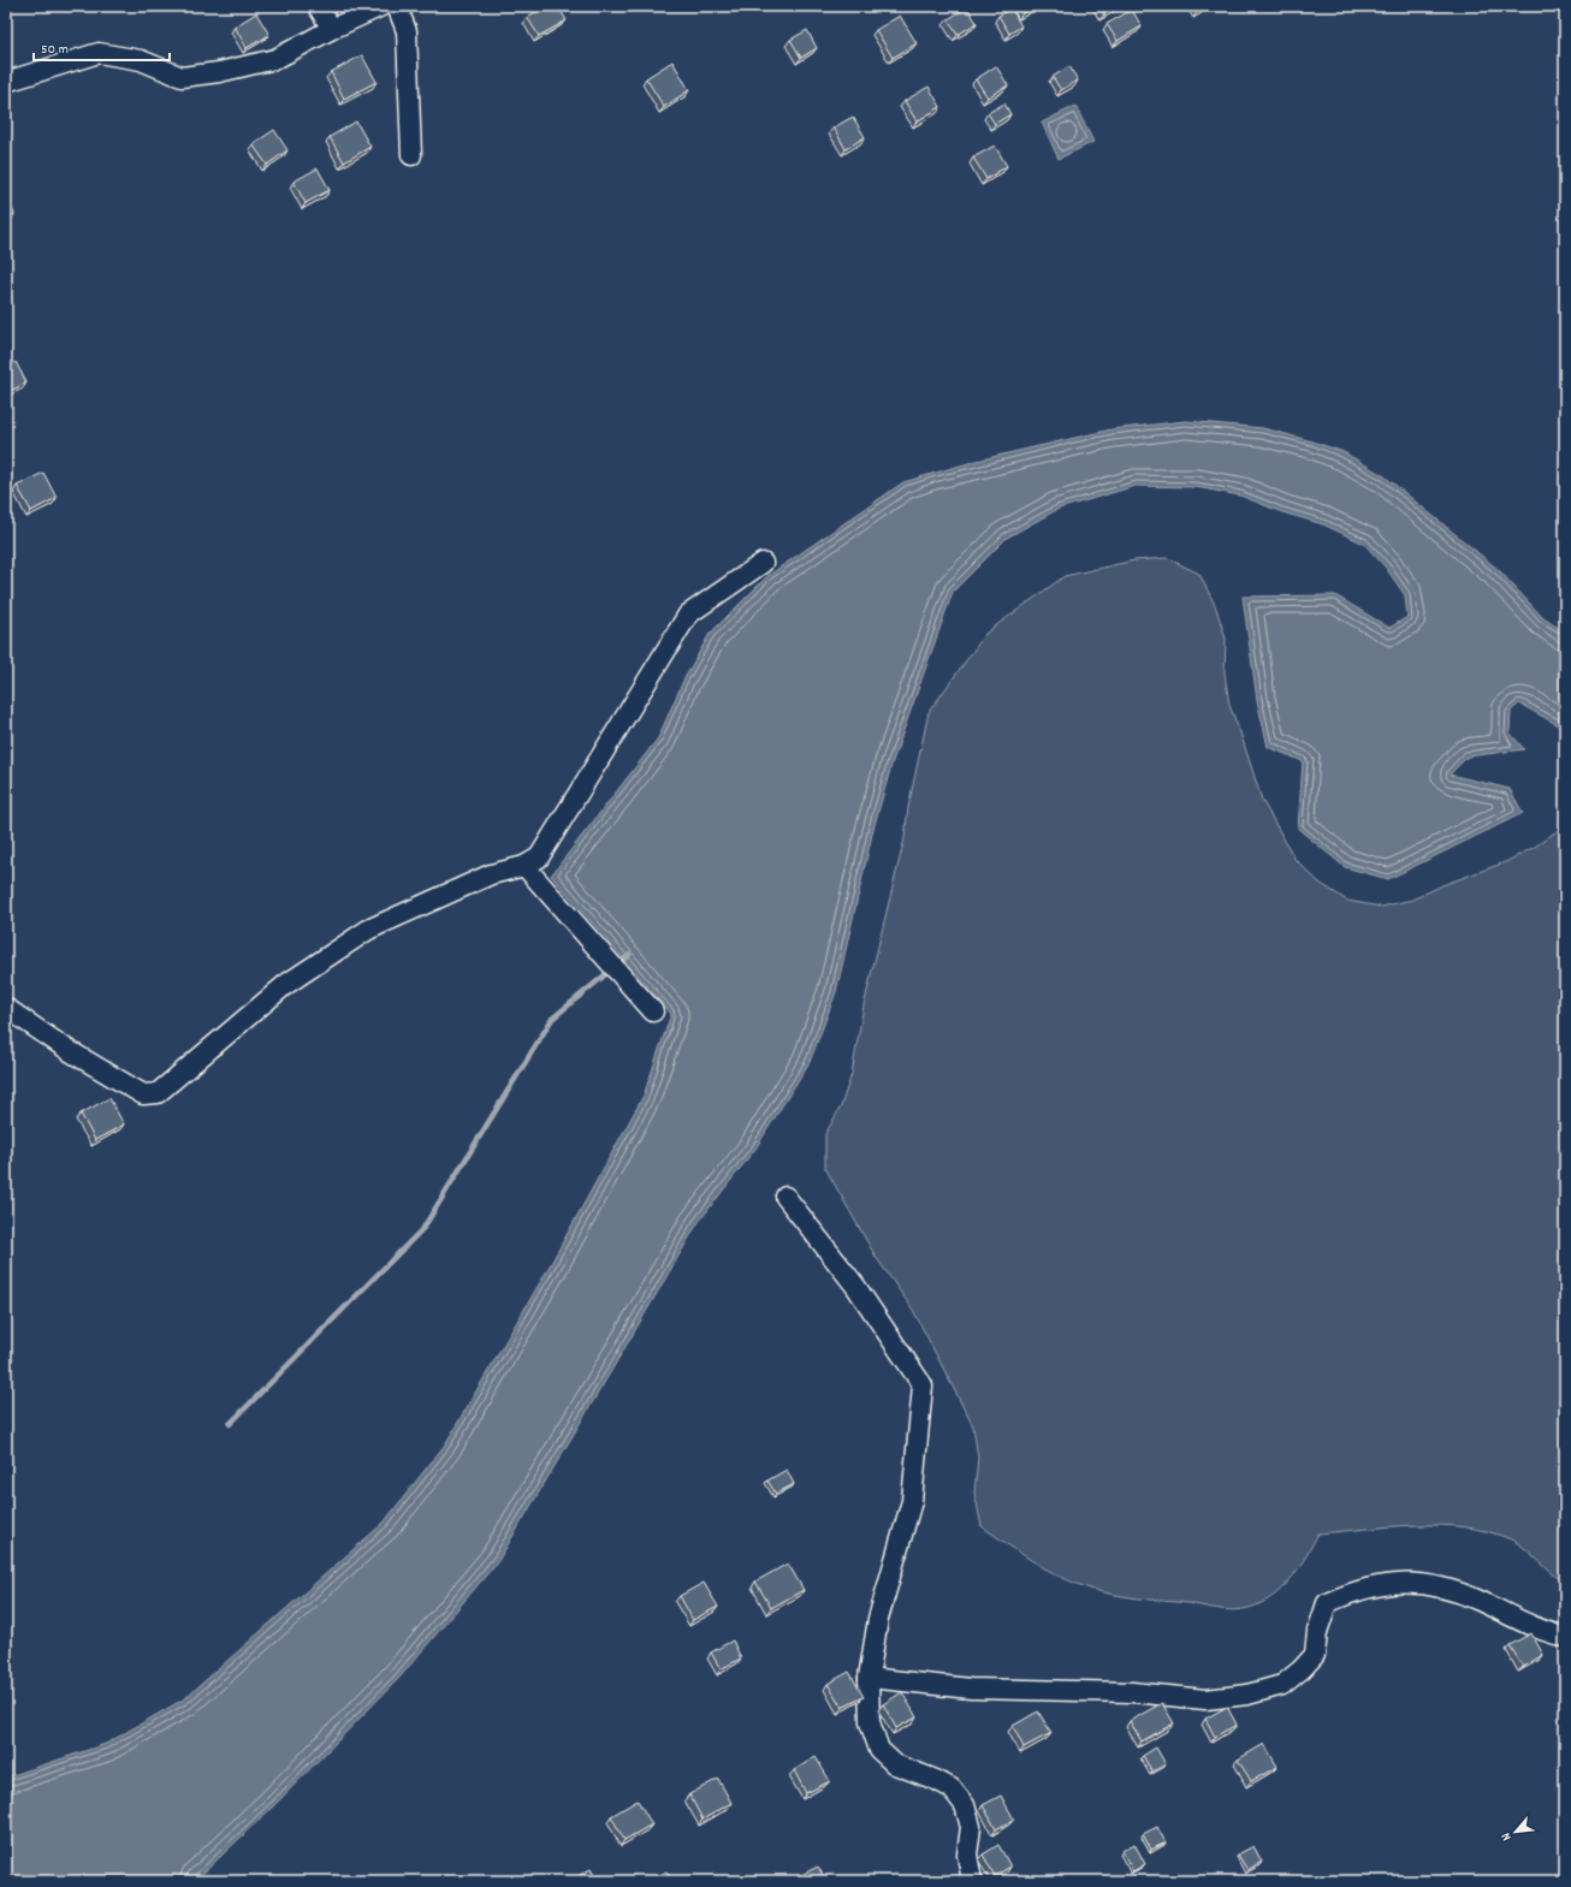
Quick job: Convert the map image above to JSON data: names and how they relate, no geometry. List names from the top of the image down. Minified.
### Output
{"scale_bar":"50 m","north":"bottom left"}
